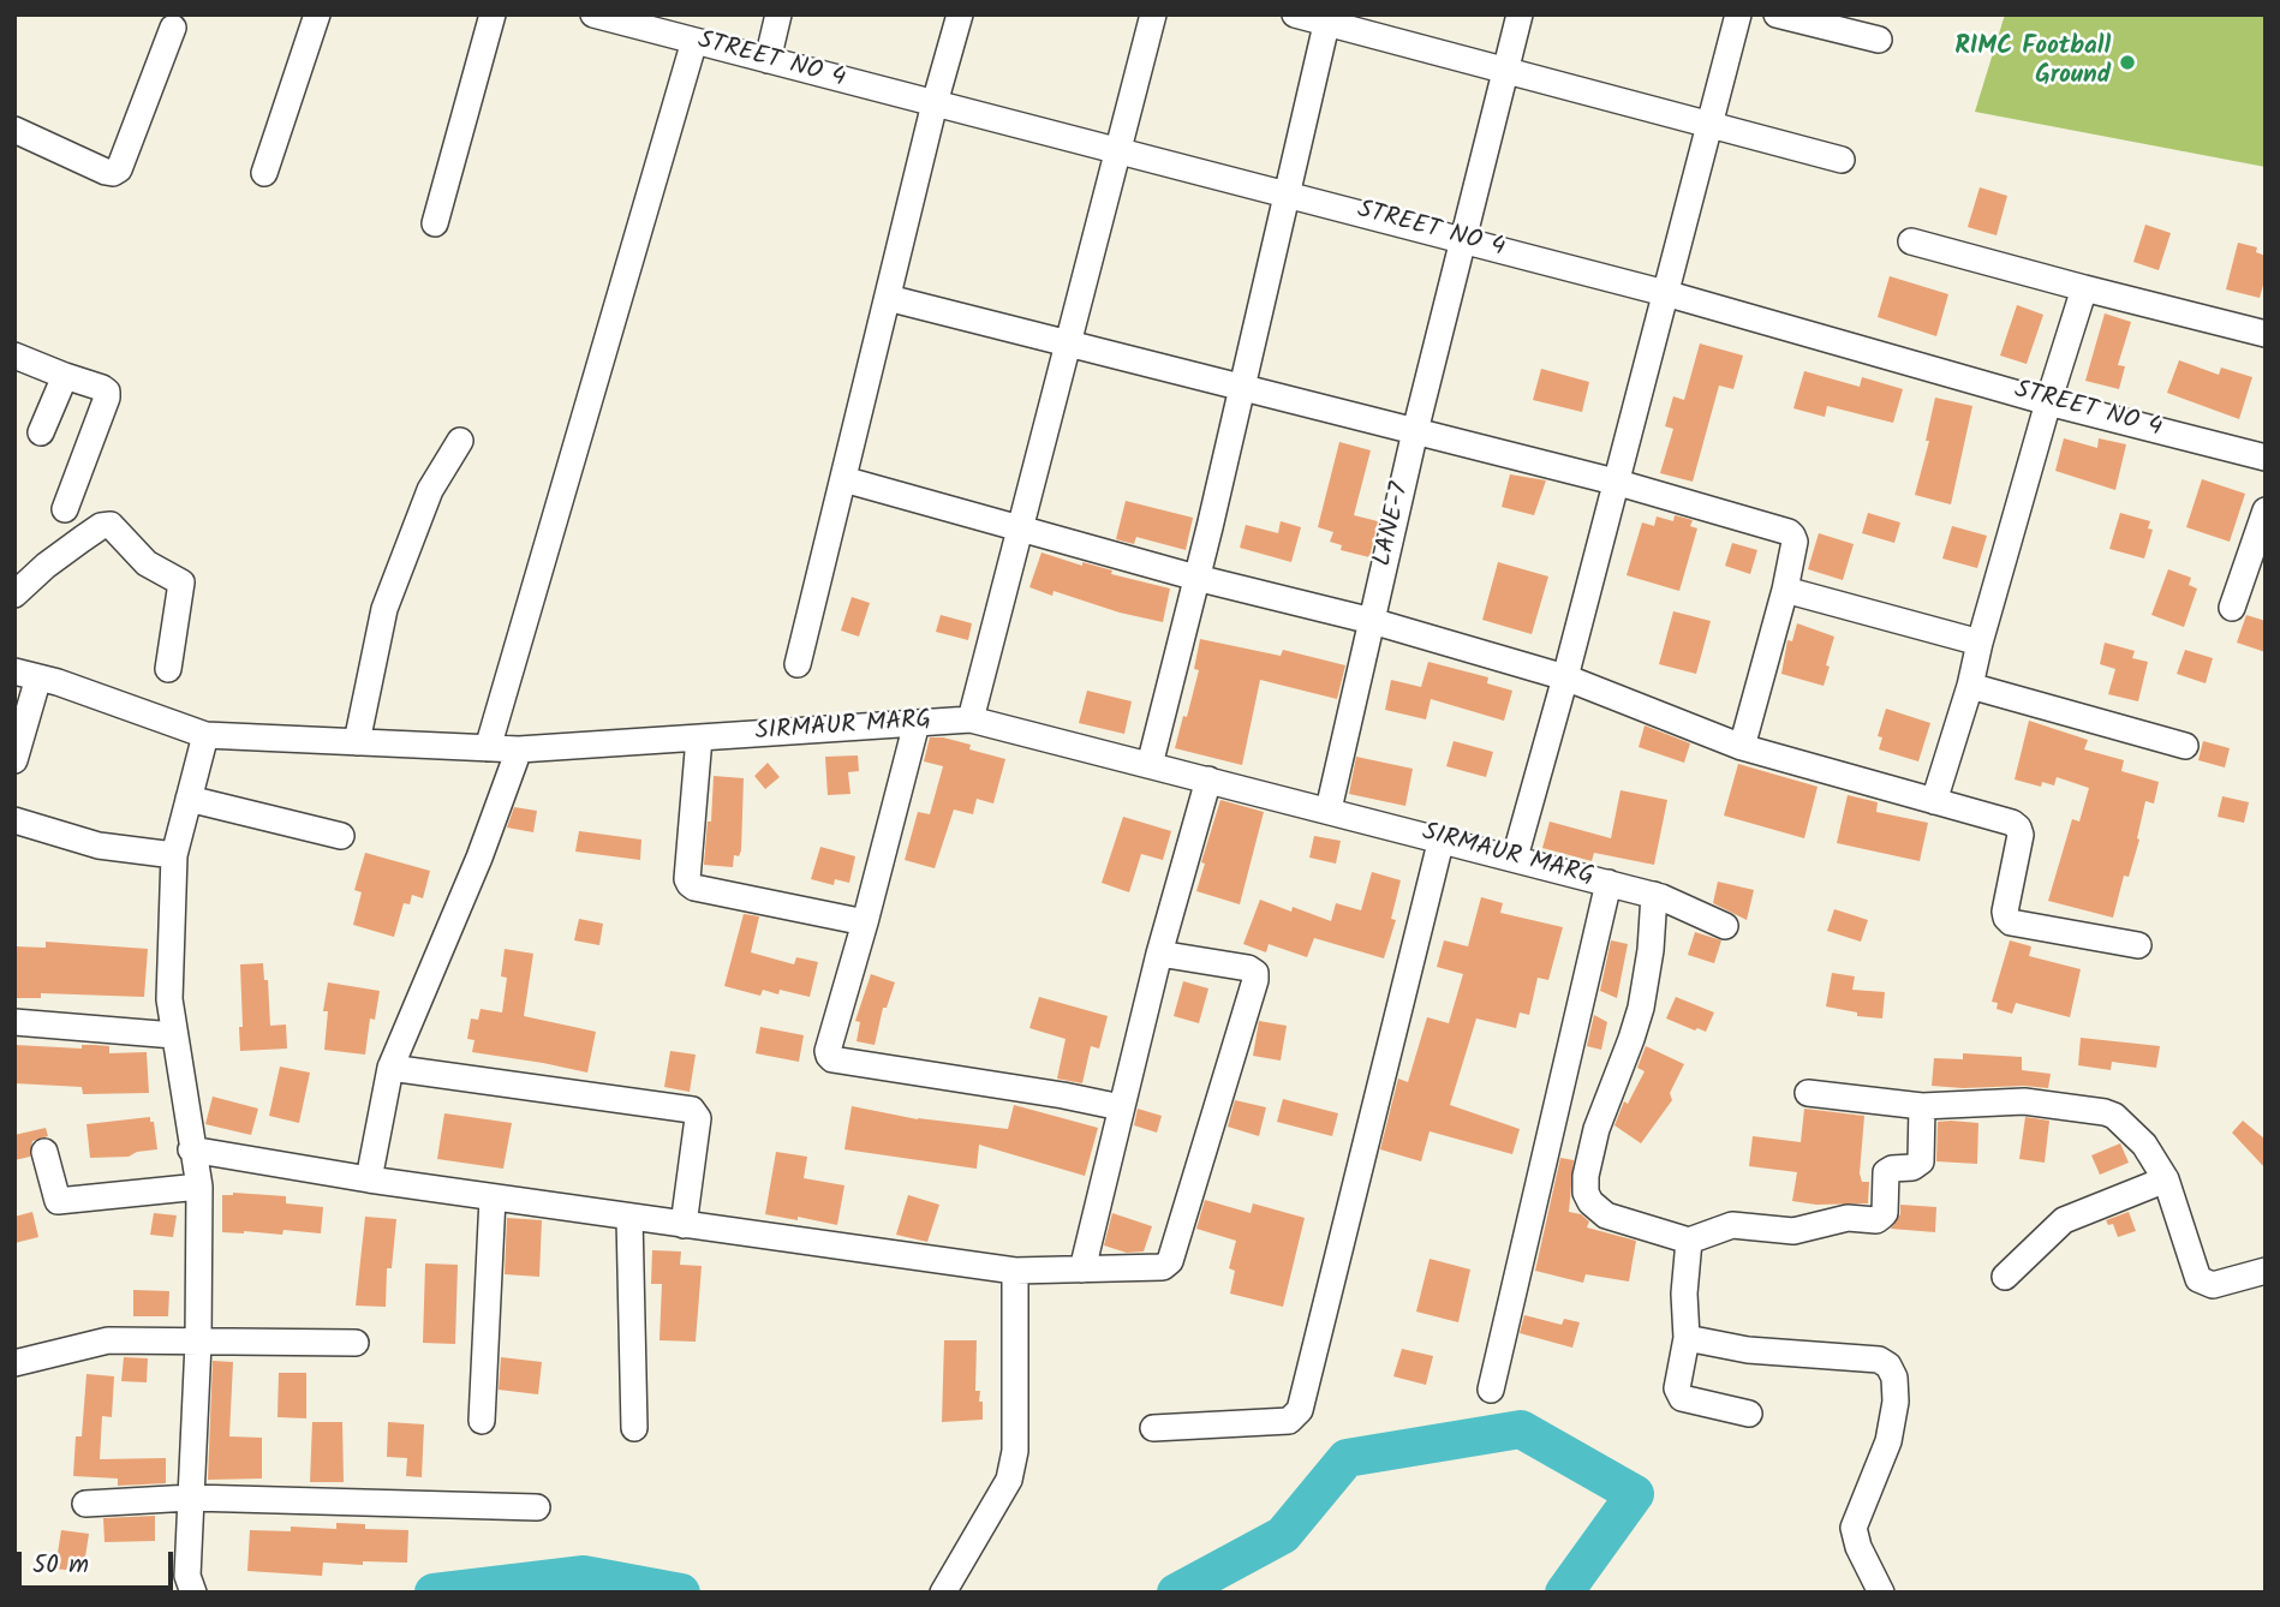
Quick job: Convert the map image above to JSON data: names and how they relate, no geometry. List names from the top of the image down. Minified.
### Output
{"streets":{"street":["STREET NO 4","LANE-7","SIRMAUR MARG"]},"crossings":[["STREET NO 4","LANE-7"],["LANE-7","SIRMAUR MARG"]],"places":["RIMC Football Ground"],"scale_bar":"50 m"}
